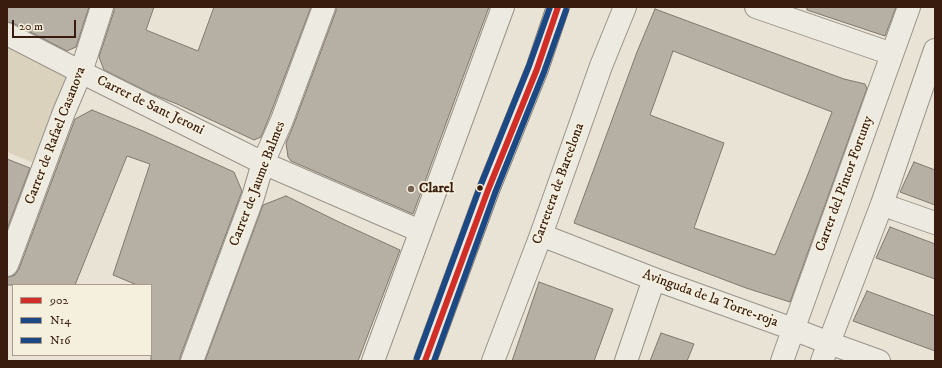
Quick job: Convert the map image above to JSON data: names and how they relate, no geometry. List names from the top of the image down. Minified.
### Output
{"streets":{"street":["Carrer de Sant Jeroni","Carrer de Rafael Casanova","Carrer de Jaume Balmes","Carretera de Barcelona","Carrer del Pintor Fortuny","Avinguda de la Torre-roja"]},"crossings":[["Carrer de Sant Jeroni","Carrer de Rafael Casanova"],["Carrer de Sant Jeroni","Carrer de Jaume Balmes"],["Carretera de Barcelona","Avinguda de la Torre-roja"],["Carrer del Pintor Fortuny","Avinguda de la Torre-roja"]],"places":["Clarel"],"lines":["transit line 902","transit line N16","transit line N14"],"legend":["902","N14","N16"],"scale_bar":"20 m"}
